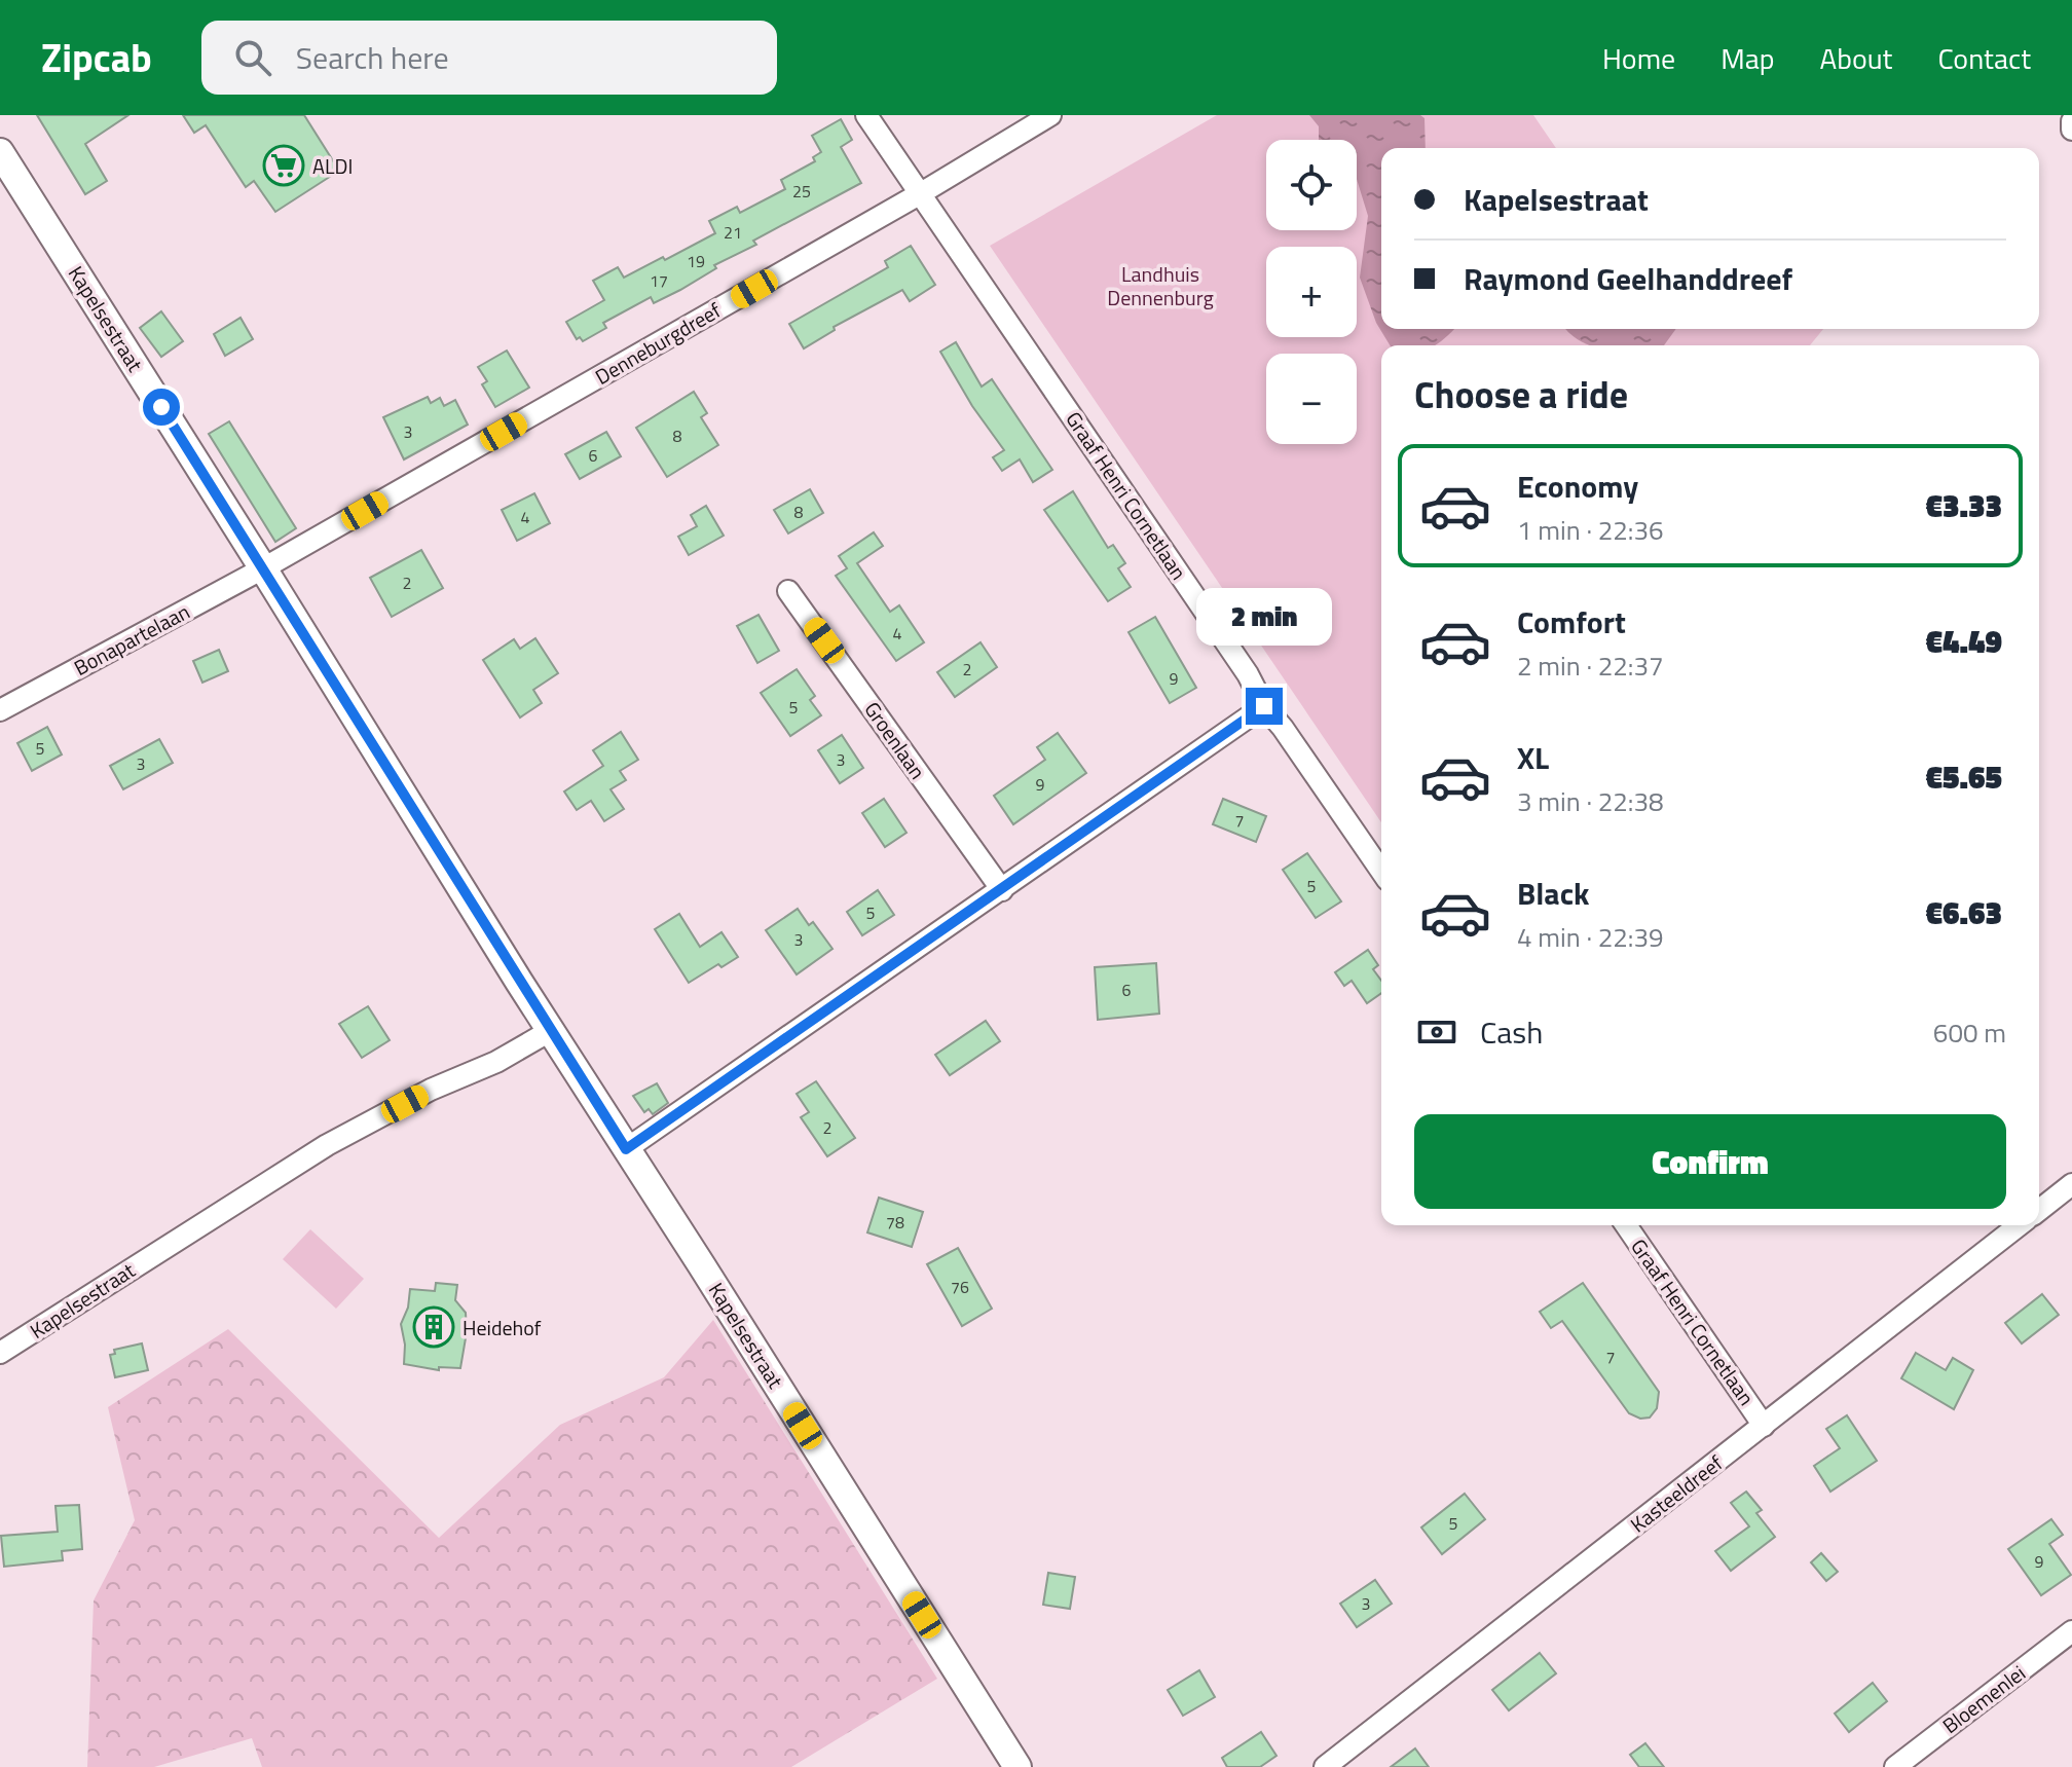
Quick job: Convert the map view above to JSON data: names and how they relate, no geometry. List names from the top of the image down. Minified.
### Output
{"streets":{"main road":["Kapelsestraat"],"street":["Denneburgdreef","Graaf Henri Cornetlaan","Bonapartelaan","Groenlaan","Kasteeldreef","Bloemenlei"]},"crossings":[["Kapelsestraat","Denneburgdreef"],["Kapelsestraat","Bonapartelaan"],["Denneburgdreef","Graaf Henri Cornetlaan"],["Denneburgdreef","Bonapartelaan"],["Graaf Henri Cornetlaan","Kasteeldreef"]],"parks":["Landhuis Dennenburg"],"places":{"supermarket":["ALDI"],"building":["Heidehof"]},"house_numbers":["25","21","19","17","3","8","6","8","4","2","4","2","9","5","5","3","3","9","7","5","5","3","6","2","78","76","7","5","9","3"],"page":{"header":"Zipcab","search":"Search here","nav":["Home","Map","About","Contact"],"map_buttons":["+","−"],"banner":["Kapelsestraat","Raymond Geelhanddreef"],"heading":"Choose a ride","list":[{"name":"Economy","note":"1 min · 22:36","value":"€3.33"},{"name":"Comfort","note":"2 min · 22:37","value":"€4.49"},{"name":"XL","note":"3 min · 22:38","value":"€5.65"},{"name":"Black","note":"4 min · 22:39","value":"€6.63"}],"bubble":"2 min","pay":["Cash","600 m"],"buttons":"Confirm"}}
